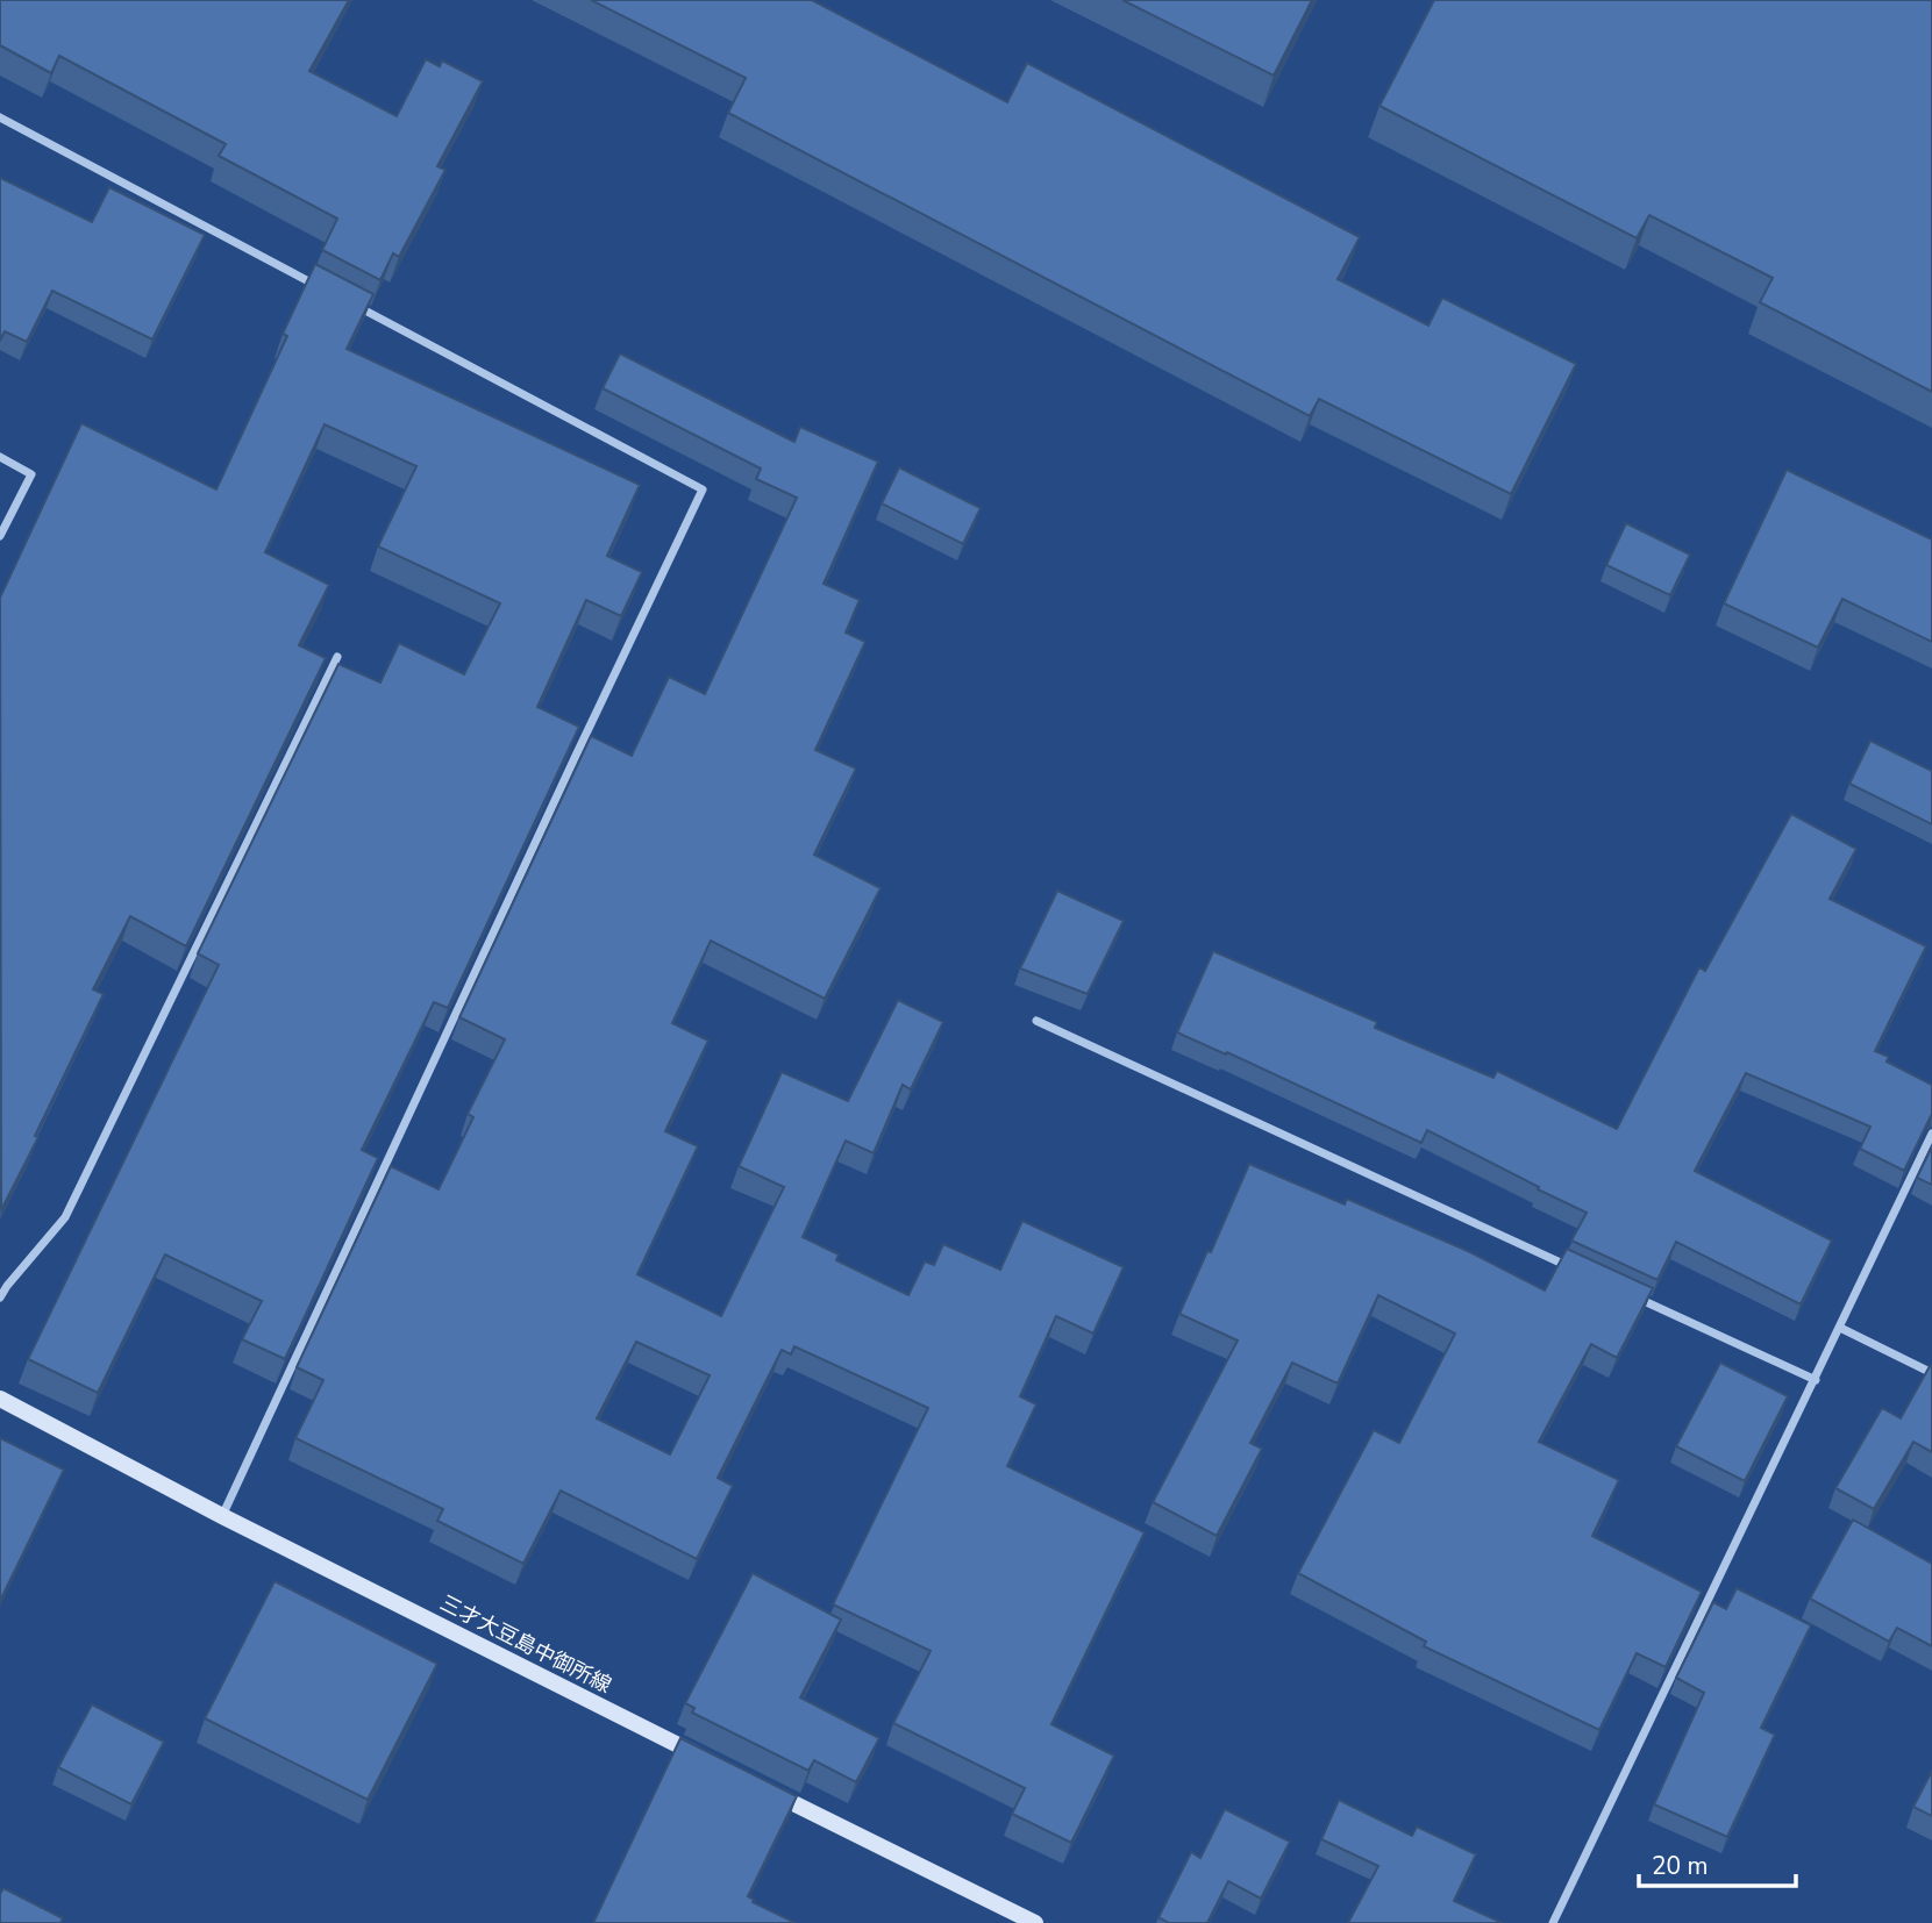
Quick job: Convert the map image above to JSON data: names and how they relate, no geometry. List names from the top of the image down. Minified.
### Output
{"streets":{"main road":["三才大豆島中御所線"]},"scale_bar":"20 m"}
